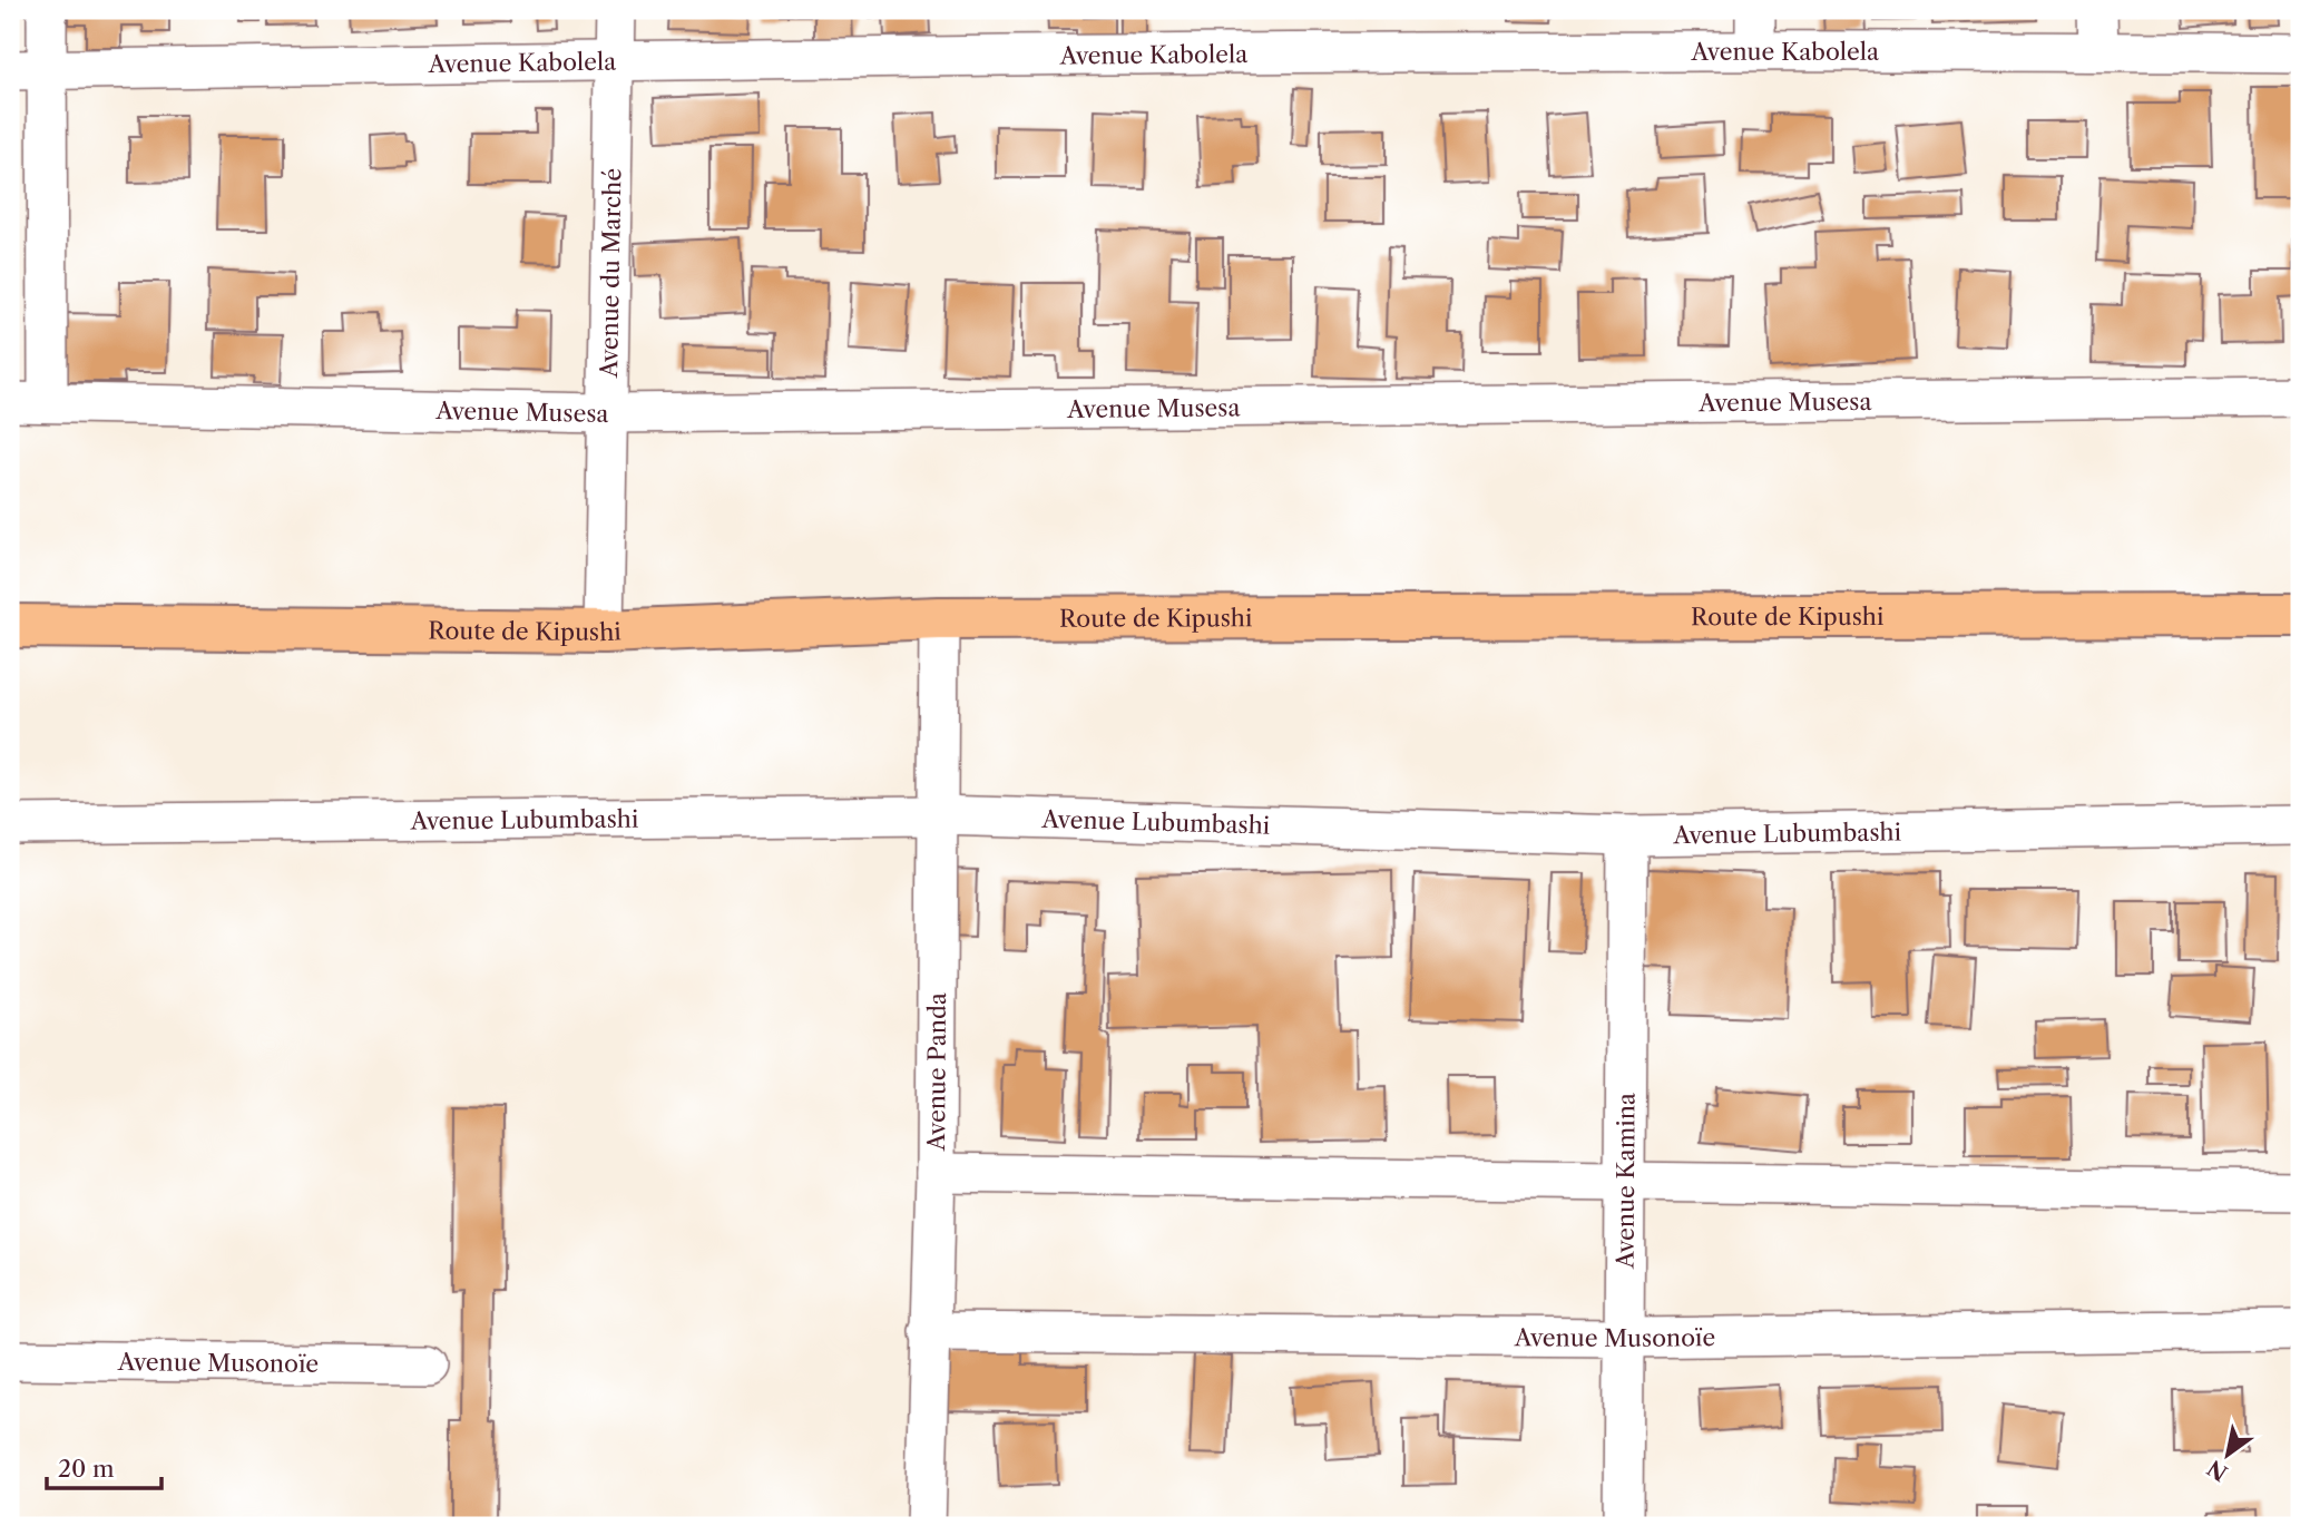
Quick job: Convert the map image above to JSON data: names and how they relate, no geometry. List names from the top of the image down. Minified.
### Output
{"streets":{"highway":["Route de Kipushi"],"street":["Avenue Kabolela","Avenue du Marché","Avenue Musesa","Avenue Lubumbashi","Avenue Panda","Avenue Kamina","Avenue Musonoïe"]},"crossings":[["Avenue Kabolela","Avenue du Marché"],["Avenue du Marché","Avenue Musesa"],["Avenue du Marché","Route de Kipushi"],["Route de Kipushi","Avenue Panda"],["Avenue Lubumbashi","Avenue Panda"],["Avenue Lubumbashi","Avenue Kamina"],["Avenue Panda","Avenue Musonoïe"],["Avenue Kamina","Avenue Musonoïe"]],"scale_bar":"20 m","north":"bottom left"}
